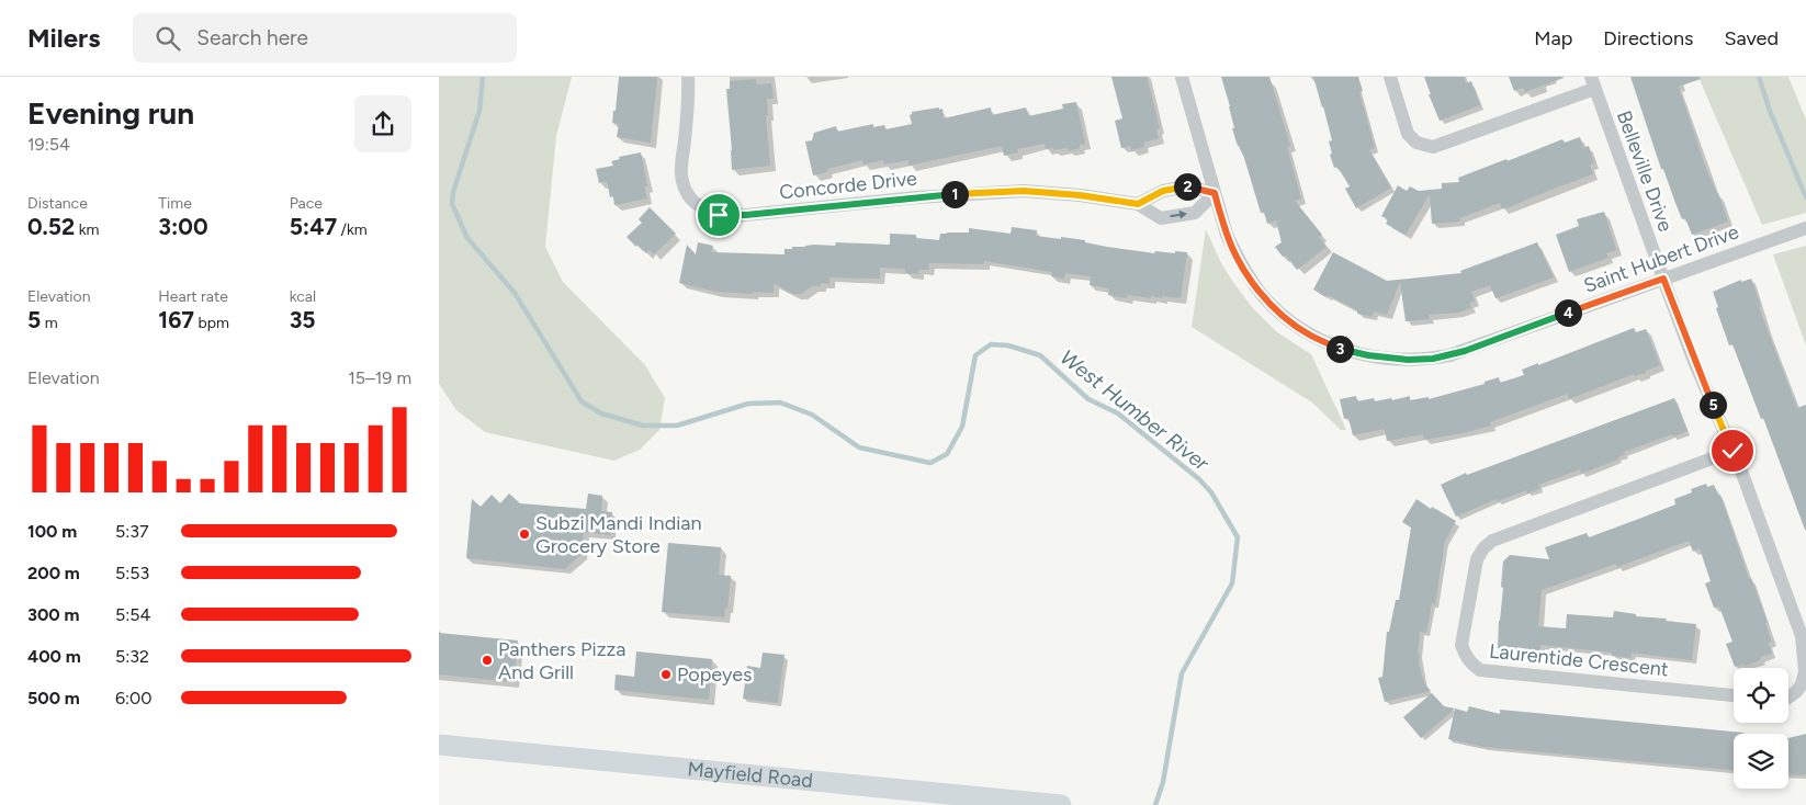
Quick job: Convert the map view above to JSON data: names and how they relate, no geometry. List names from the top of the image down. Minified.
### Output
{"streets":{"main road":["Mayfield Road"],"street":["Belleville Drive","Concorde Drive","Saint Hubert Drive","Laurentide Crescent"]},"crossings":[["Belleville Drive","Saint Hubert Drive"],["Concorde Drive","Saint Hubert Drive"]],"water":["West Humber River"],"places":["Subzi Mandi Indian Grocery Store","Panthers Pizza And Grill","Popeyes"],"page":{"header":"Milers","search":"Search here","nav":["Map","Directions","Saved"],"heading":["Evening run","19:54"],"stats":[["Distance","0.52 km"],["Time","3:00"],["Pace","5:47 /km"],["Elevation","5 m"],["Heart rate","167 bpm"],["kcal","35"]],"pins":["2","1","4","3","5"],"chart":["Elevation","15–19 m"],"list":[{"name":"100 m","note":"5:37"},{"name":"200 m","note":"5:53"},{"name":"300 m","note":"5:54"},{"name":"400 m","note":"5:32"},{"name":"500 m","note":"6:00"}]}}
